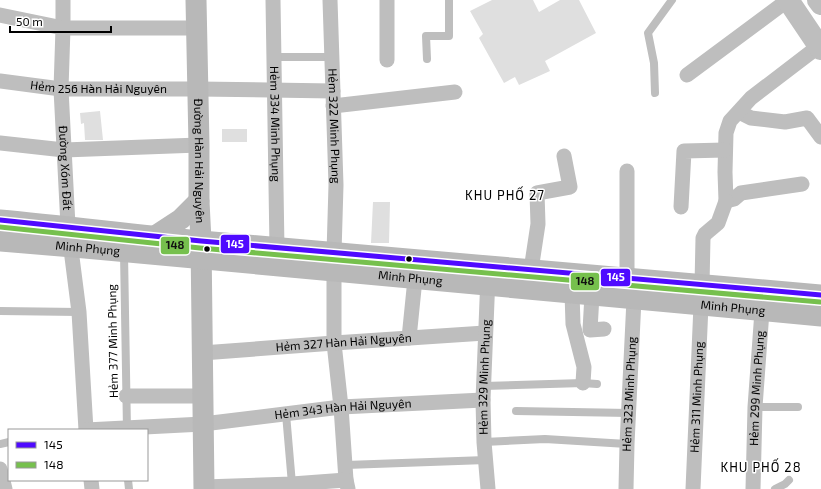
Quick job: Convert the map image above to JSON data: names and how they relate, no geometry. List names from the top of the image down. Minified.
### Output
{"streets":{"main road":["Đường Hàn Hải Nguyên","Minh Phụng"],"street":["Hẻm 256 Hàn Hải Nguyên","Hẻm 334 Minh Phụng","Hẻm 322 Minh Phụng","Đường Xóm Đất","Hẻm 327 Hàn Hải Nguyên","Hẻm 329 Minh Phụng","Hẻm 299 Minh Phụng","Hẻm 323 Minh Phụng","Hẻm 311 Minh Phụng","Hẻm 343 Hàn Hải Nguyên"],"lane":["Hẻm 377 Minh Phụng"]},"crossings":[["Hẻm 256 Hàn Hải Nguyên","Hẻm 334 Minh Phụng"],["Hẻm 256 Hàn Hải Nguyên","Hẻm 322 Minh Phụng"],["Hẻm 256 Hàn Hải Nguyên","Đường Hàn Hải Nguyên"],["Hẻm 256 Hàn Hải Nguyên","Đường Xóm Đất"],["Hẻm 334 Minh Phụng","Minh Phụng"],["Hẻm 322 Minh Phụng","Minh Phụng"],["Hẻm 322 Minh Phụng","Hẻm 327 Hàn Hải Nguyên"],["Hẻm 322 Minh Phụng","Hẻm 343 Hàn Hải Nguyên"],["Đường Hàn Hải Nguyên","Minh Phụng"],["Đường Hàn Hải Nguyên","Hẻm 327 Hàn Hải Nguyên"],["Đường Hàn Hải Nguyên","Hẻm 343 Hàn Hải Nguyên"],["Đường Xóm Đất","Minh Phụng"],["Minh Phụng","Hẻm 377 Minh Phụng"],["Minh Phụng","Hẻm 329 Minh Phụng"],["Minh Phụng","Hẻm 299 Minh Phụng"],["Minh Phụng","Hẻm 323 Minh Phụng"],["Minh Phụng","Hẻm 311 Minh Phụng"],["Hẻm 377 Minh Phụng","Hẻm 343 Hàn Hải Nguyên"],["Hẻm 327 Hàn Hải Nguyên","Hẻm 329 Minh Phụng"],["Hẻm 329 Minh Phụng","Hẻm 343 Hàn Hải Nguyên"]],"districts":["KHU PHỐ 27","KHU PHỐ 28"],"lines":["transit line 145","transit line 148"],"legend":["145","148"],"scale_bar":"50 m"}
